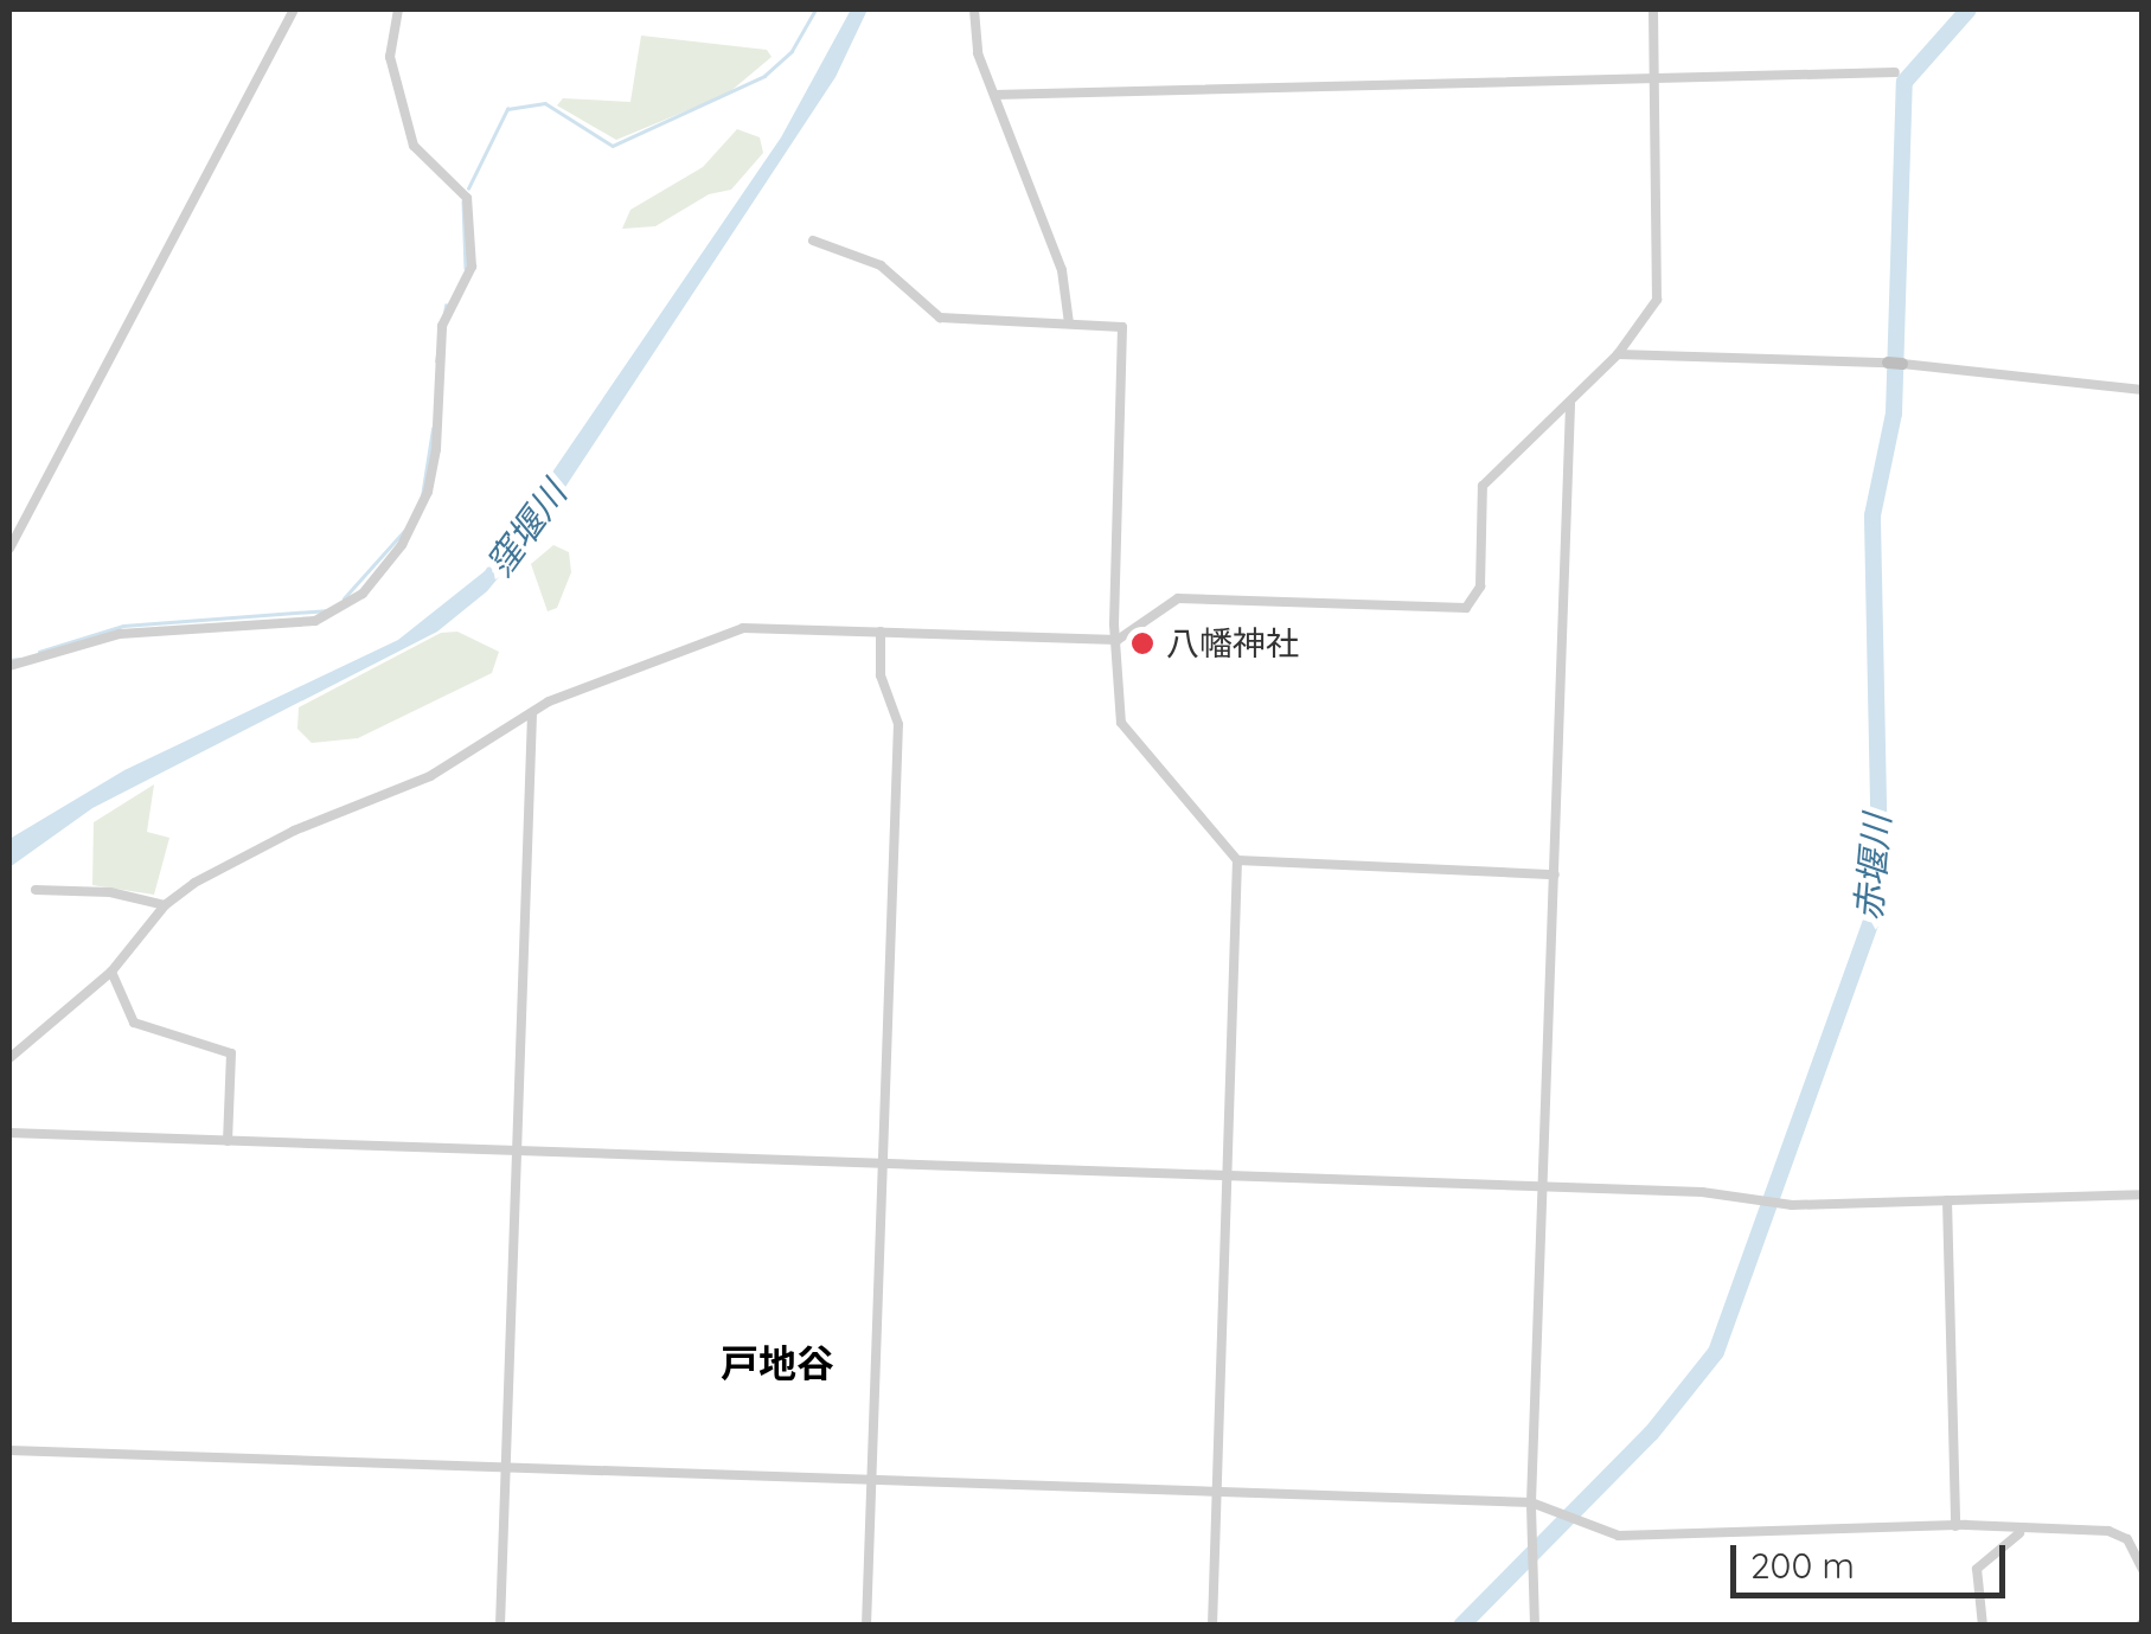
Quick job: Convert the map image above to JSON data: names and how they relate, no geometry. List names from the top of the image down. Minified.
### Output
{"districts":["戸地谷"],"water":["窪堰川","赤堰川"],"places":["八幡神社"],"scale_bar":"200 m"}
